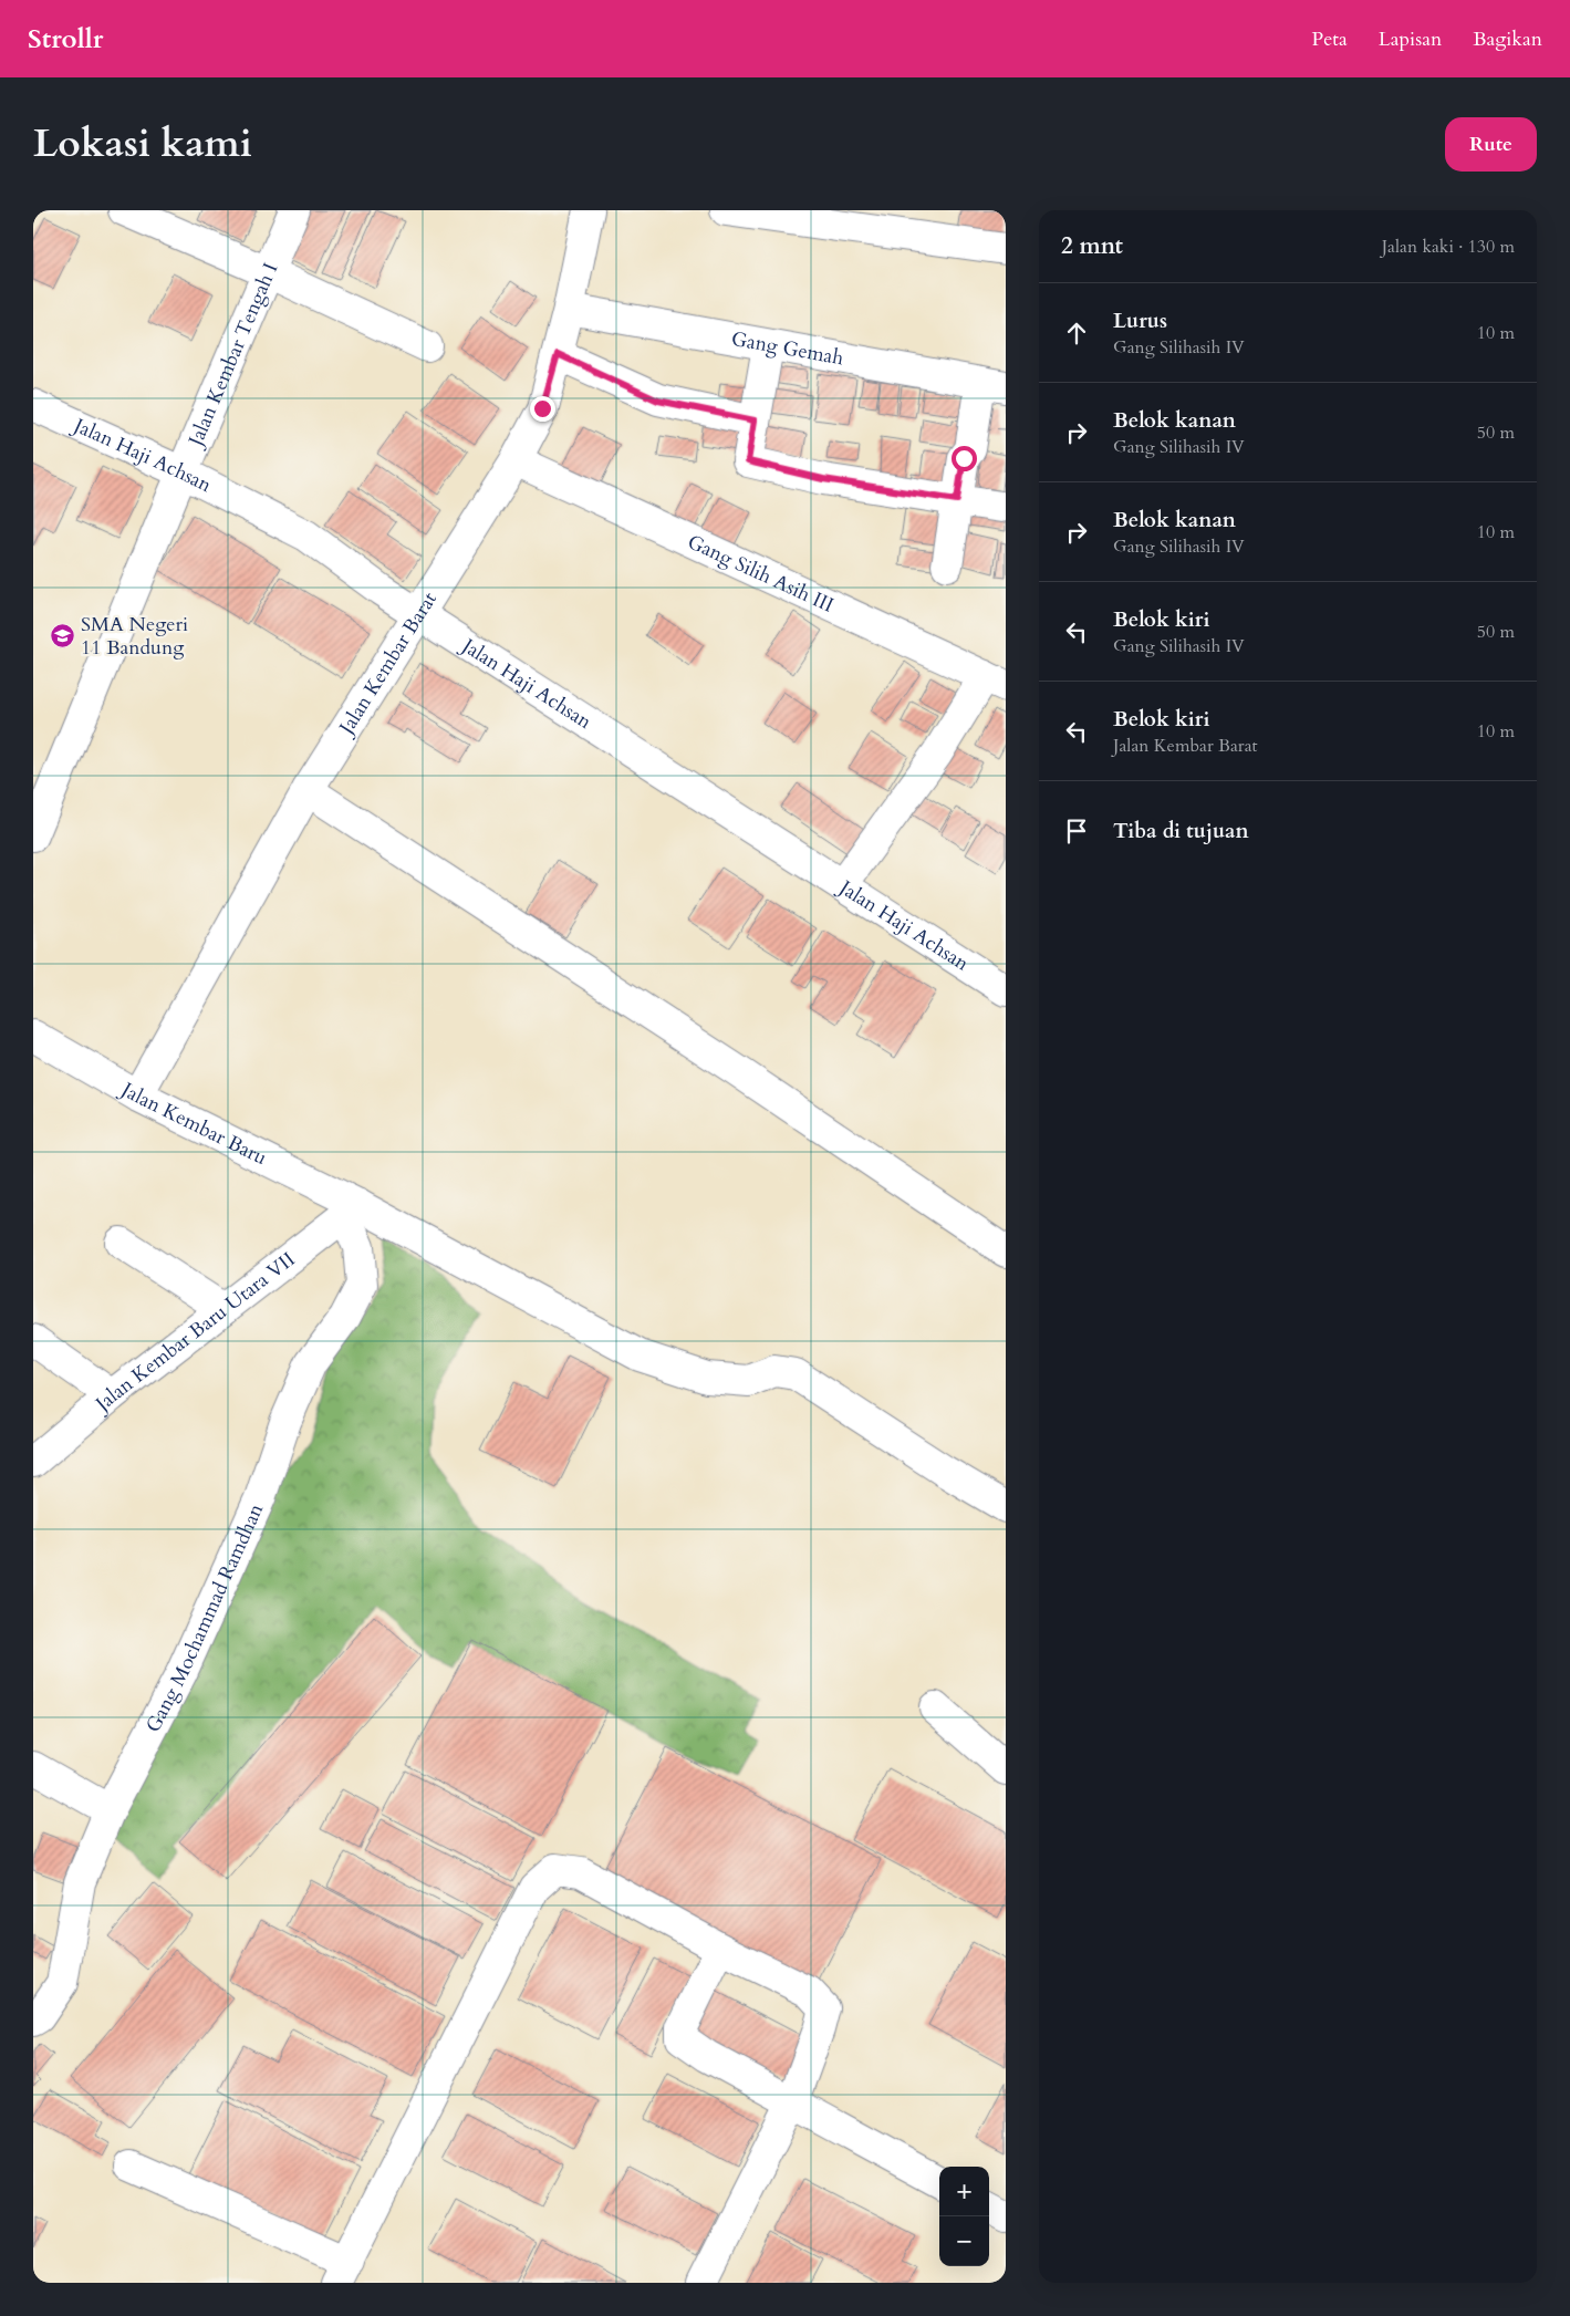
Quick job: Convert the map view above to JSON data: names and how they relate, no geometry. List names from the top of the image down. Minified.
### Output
{"streets":{"street":["Gang Gemah","Jalan Kembar Tengah I","Jalan Haji Achsan","Gang Silih Asih III","Jalan Kembar Barat","Jalan Kembar Baru","Jalan Kembar Baru Utara VII","Gang Mochammad Ramdhan"]},"crossings":[["Gang Gemah","Jalan Kembar Barat"],["Jalan Kembar Tengah I","Jalan Haji Achsan"],["Jalan Haji Achsan","Jalan Kembar Barat"],["Gang Silih Asih III","Jalan Kembar Barat"],["Jalan Kembar Barat","Jalan Kembar Baru"],["Jalan Kembar Baru","Jalan Kembar Baru Utara VII"],["Jalan Kembar Baru","Gang Mochammad Ramdhan"],["Jalan Kembar Baru Utara VII","Gang Mochammad Ramdhan"]],"places":{"school or university":["SMA Negeri 11 Bandung"]},"page":{"header":"Strollr","nav":["Peta","Lapisan","Bagikan"],"title":"Lokasi kami","buttons":"Rute","heading":["2 mnt","Jalan kaki · 130 m"],"list":[["Lurus","Gang Silihasih IV","10 m"],["Belok kanan","Gang Silihasih IV","50 m"],["Belok kanan","Gang Silihasih IV","10 m"],["Belok kiri","Gang Silihasih IV","50 m"],["Belok kiri","Jalan Kembar Barat","10 m"],"Tiba di tujuan"],"map_buttons":["+","−"]}}
